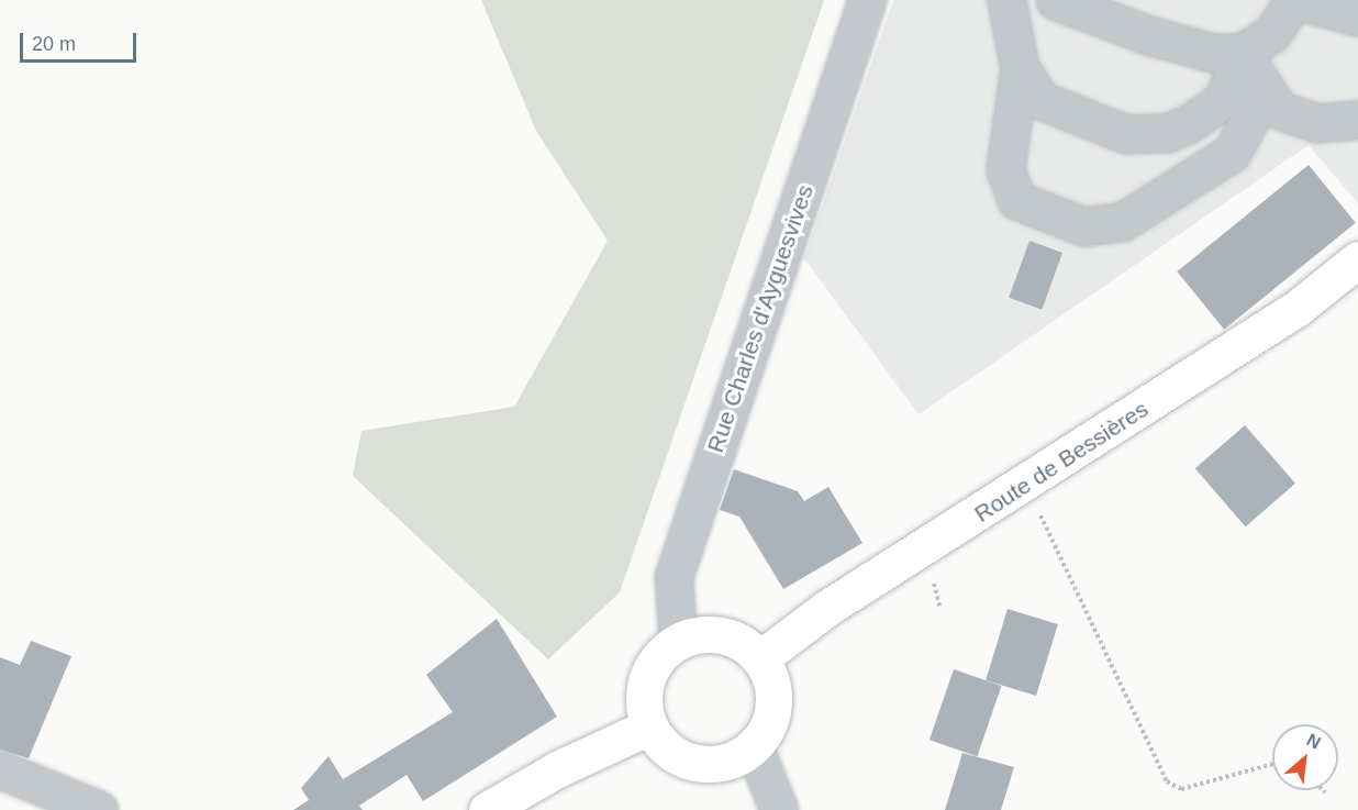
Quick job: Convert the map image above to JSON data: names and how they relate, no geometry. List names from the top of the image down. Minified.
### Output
{"streets":{"main road":["Route de Bessières"],"street":["Rue Charles d'Ayguesvives"]},"crossings":[["Rue Charles d'Ayguesvives","Route de Bessières"]],"scale_bar":"20 m","north":"top right"}
